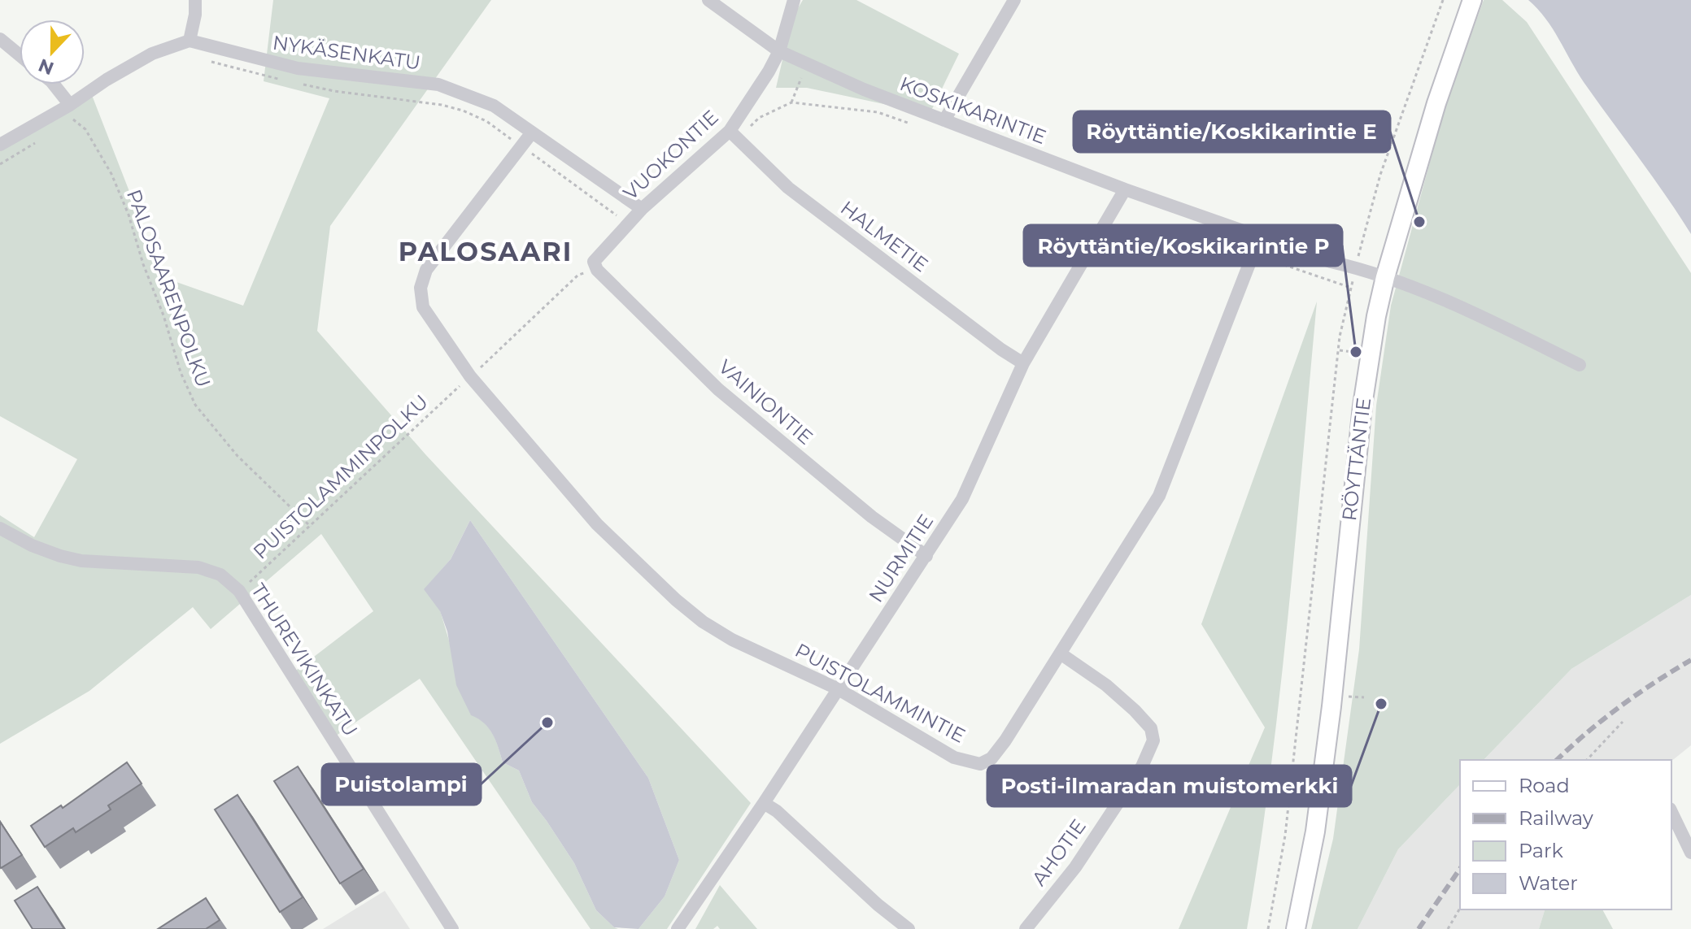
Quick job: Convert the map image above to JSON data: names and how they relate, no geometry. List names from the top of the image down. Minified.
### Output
{"streets":{"street":["NYKÄSENKATU","KOSKIKARINTIE","VUOKONTIE","HALMETIE","VAINIONTIE","RÖYTTÄNTIE","NURMITIE","THUREVIKINKATU","PUISTOLAMMINTIE","AHOTIE"],"path":["PALOSAARENPOLKU","PUISTOLAMMINPOLKU"]},"crossings":[["NYKÄSENKATU","VUOKONTIE"],["NYKÄSENKATU","PUISTOLAMMINTIE"],["KOSKIKARINTIE","VUOKONTIE"],["KOSKIKARINTIE","RÖYTTÄNTIE"],["KOSKIKARINTIE","NURMITIE"],["KOSKIKARINTIE","PUISTOLAMMINTIE"],["VUOKONTIE","HALMETIE"],["VUOKONTIE","VAINIONTIE"],["VUOKONTIE","PUISTOLAMMINPOLKU"],["HALMETIE","NURMITIE"],["PALOSAARENPOLKU","PUISTOLAMMINPOLKU"],["VAINIONTIE","PUISTOLAMMINPOLKU"],["VAINIONTIE","NURMITIE"],["PUISTOLAMMINPOLKU","THUREVIKINKATU"],["PUISTOLAMMINPOLKU","PUISTOLAMMINTIE"],["NURMITIE","PUISTOLAMMINTIE"],["PUISTOLAMMINTIE","AHOTIE"]],"districts":["PALOSAARI"],"places":["Röyttäntie/Koskikarintie E","Röyttäntie/Koskikarintie P","Posti-ilmaradan muistomerkki","Puistolampi"],"legend":["Road","Railway","Park","Water"],"north":"bottom"}
